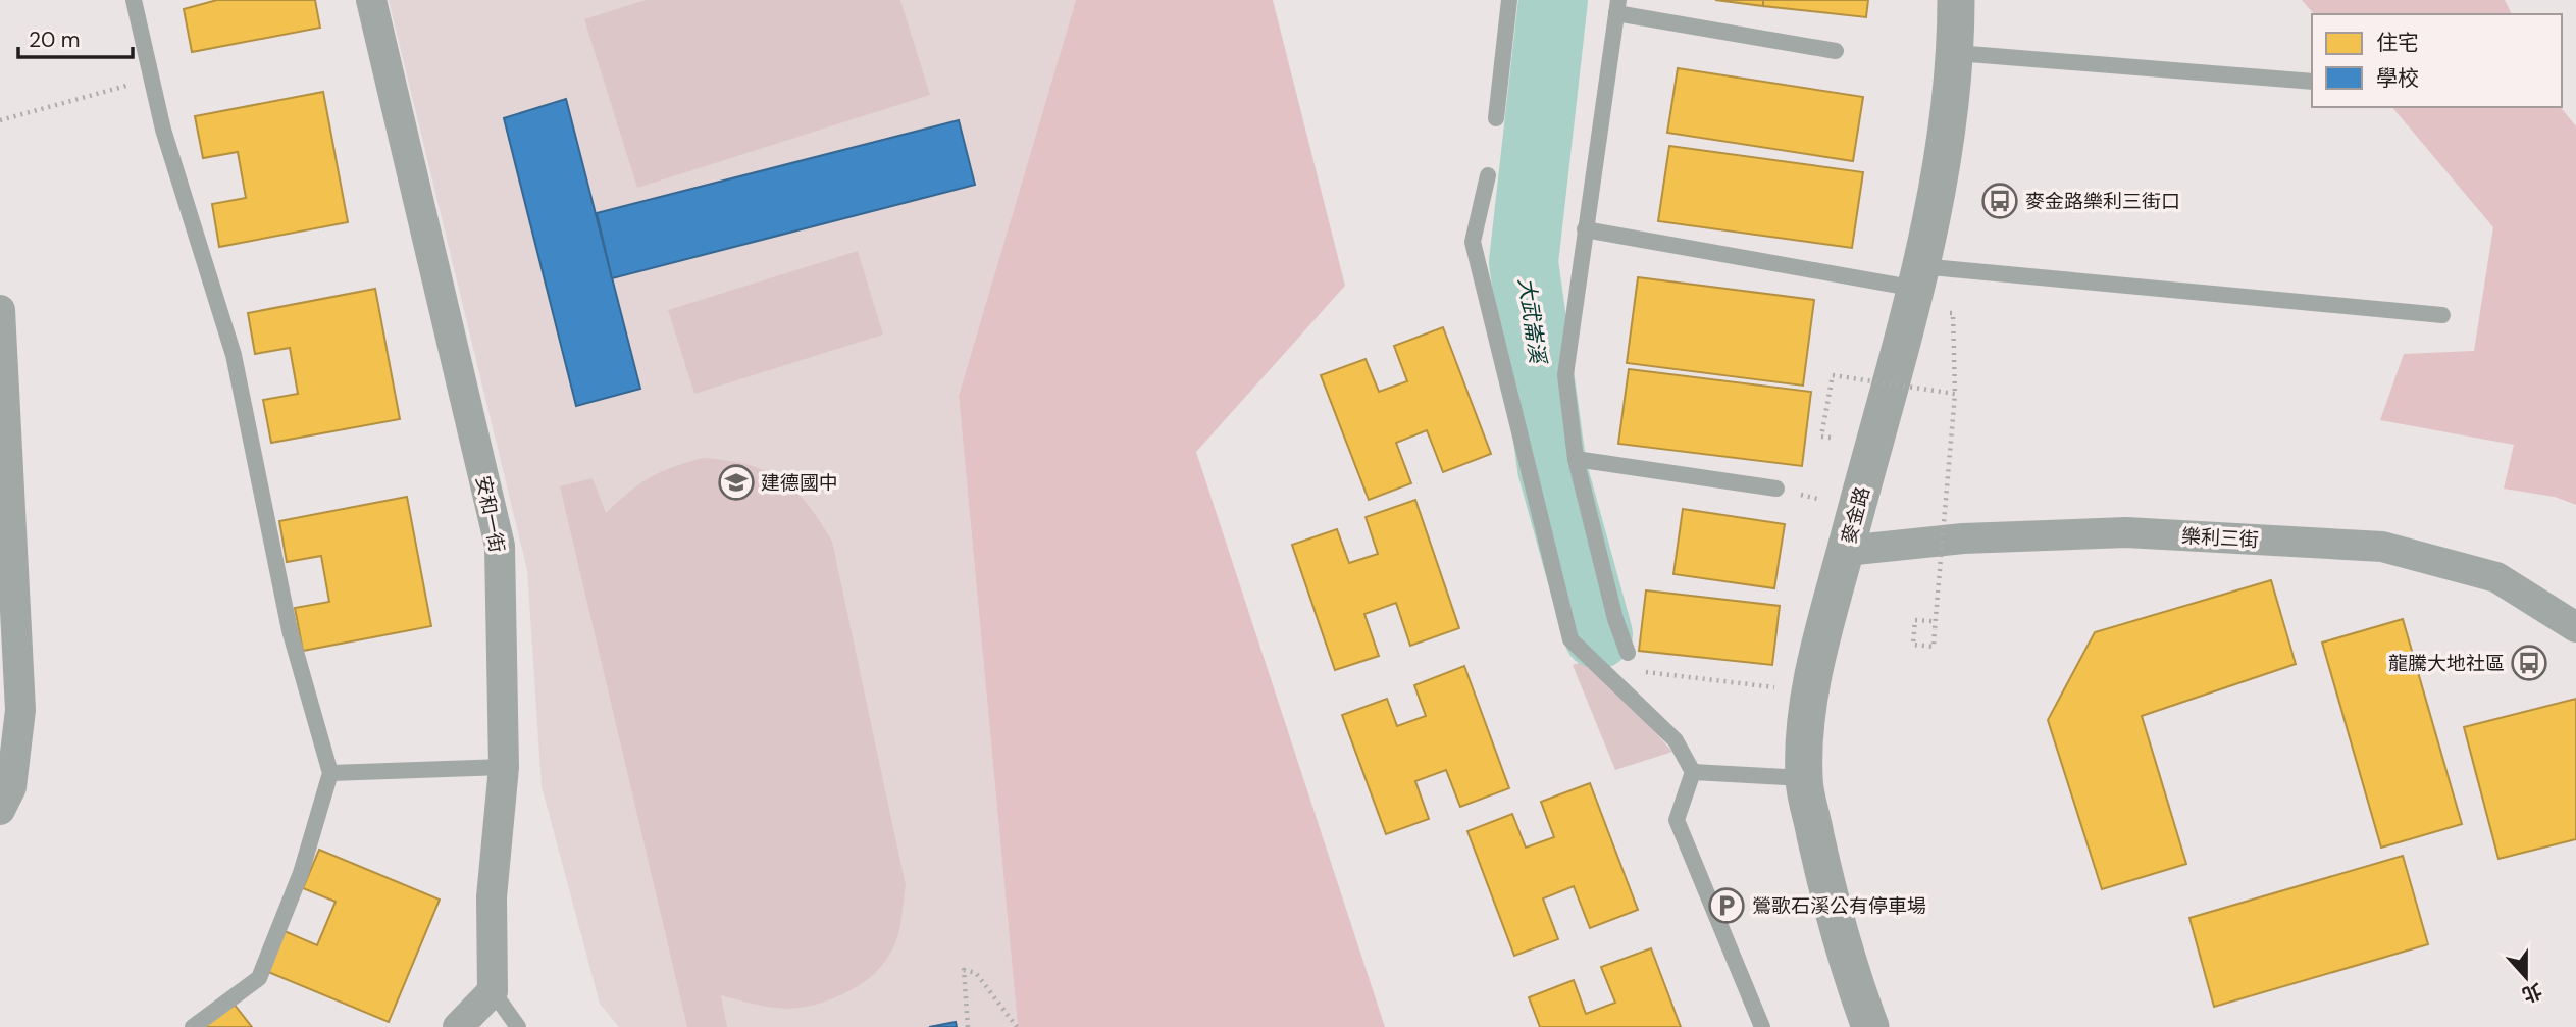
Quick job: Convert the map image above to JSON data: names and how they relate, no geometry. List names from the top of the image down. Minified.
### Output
{"streets":{"street":["安和一街","麥金路","樂利三街"]},"crossings":[["麥金路","樂利三街"]],"water":["大武崙溪"],"places":{"bus stop":["麥金路樂利三街口","龍騰大地社區"],"school or university":["建德國中"],"parking":["鶯歌石溪公有停車場"]},"legend":["住宅","學校"],"scale_bar":"20 m","north":"bottom"}
